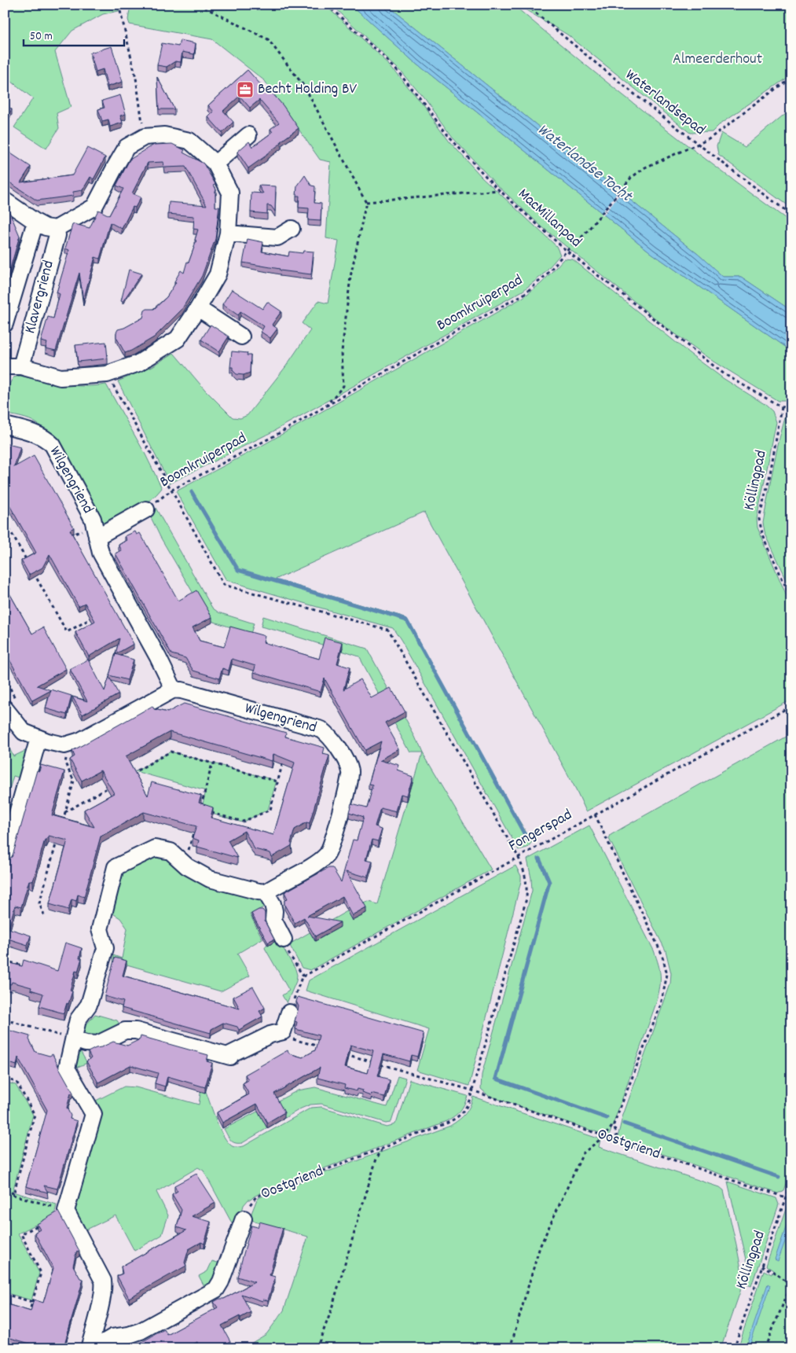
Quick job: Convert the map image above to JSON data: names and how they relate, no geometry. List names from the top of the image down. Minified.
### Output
{"streets":{"street":["Klavergriend","Wilgengriend"],"path":["Waterlandsepad","MacMillanpad","Boomkruiperpad","Köllingpad","Fongerspad","Oostgriend"]},"crossings":[["Waterlandsepad","Boomkruiperpad"],["MacMillanpad","Boomkruiperpad"],["MacMillanpad","Köllingpad"],["Klavergriend","Oostgriend"],["Boomkruiperpad","Oostgriend"],["Köllingpad","Oostgriend"],["Fongerspad","Oostgriend"]],"water":["Waterlandse Tocht"],"parks":["Almeerderhout"],"places":{"office":["Becht Holding BV"]},"scale_bar":"50 m"}
